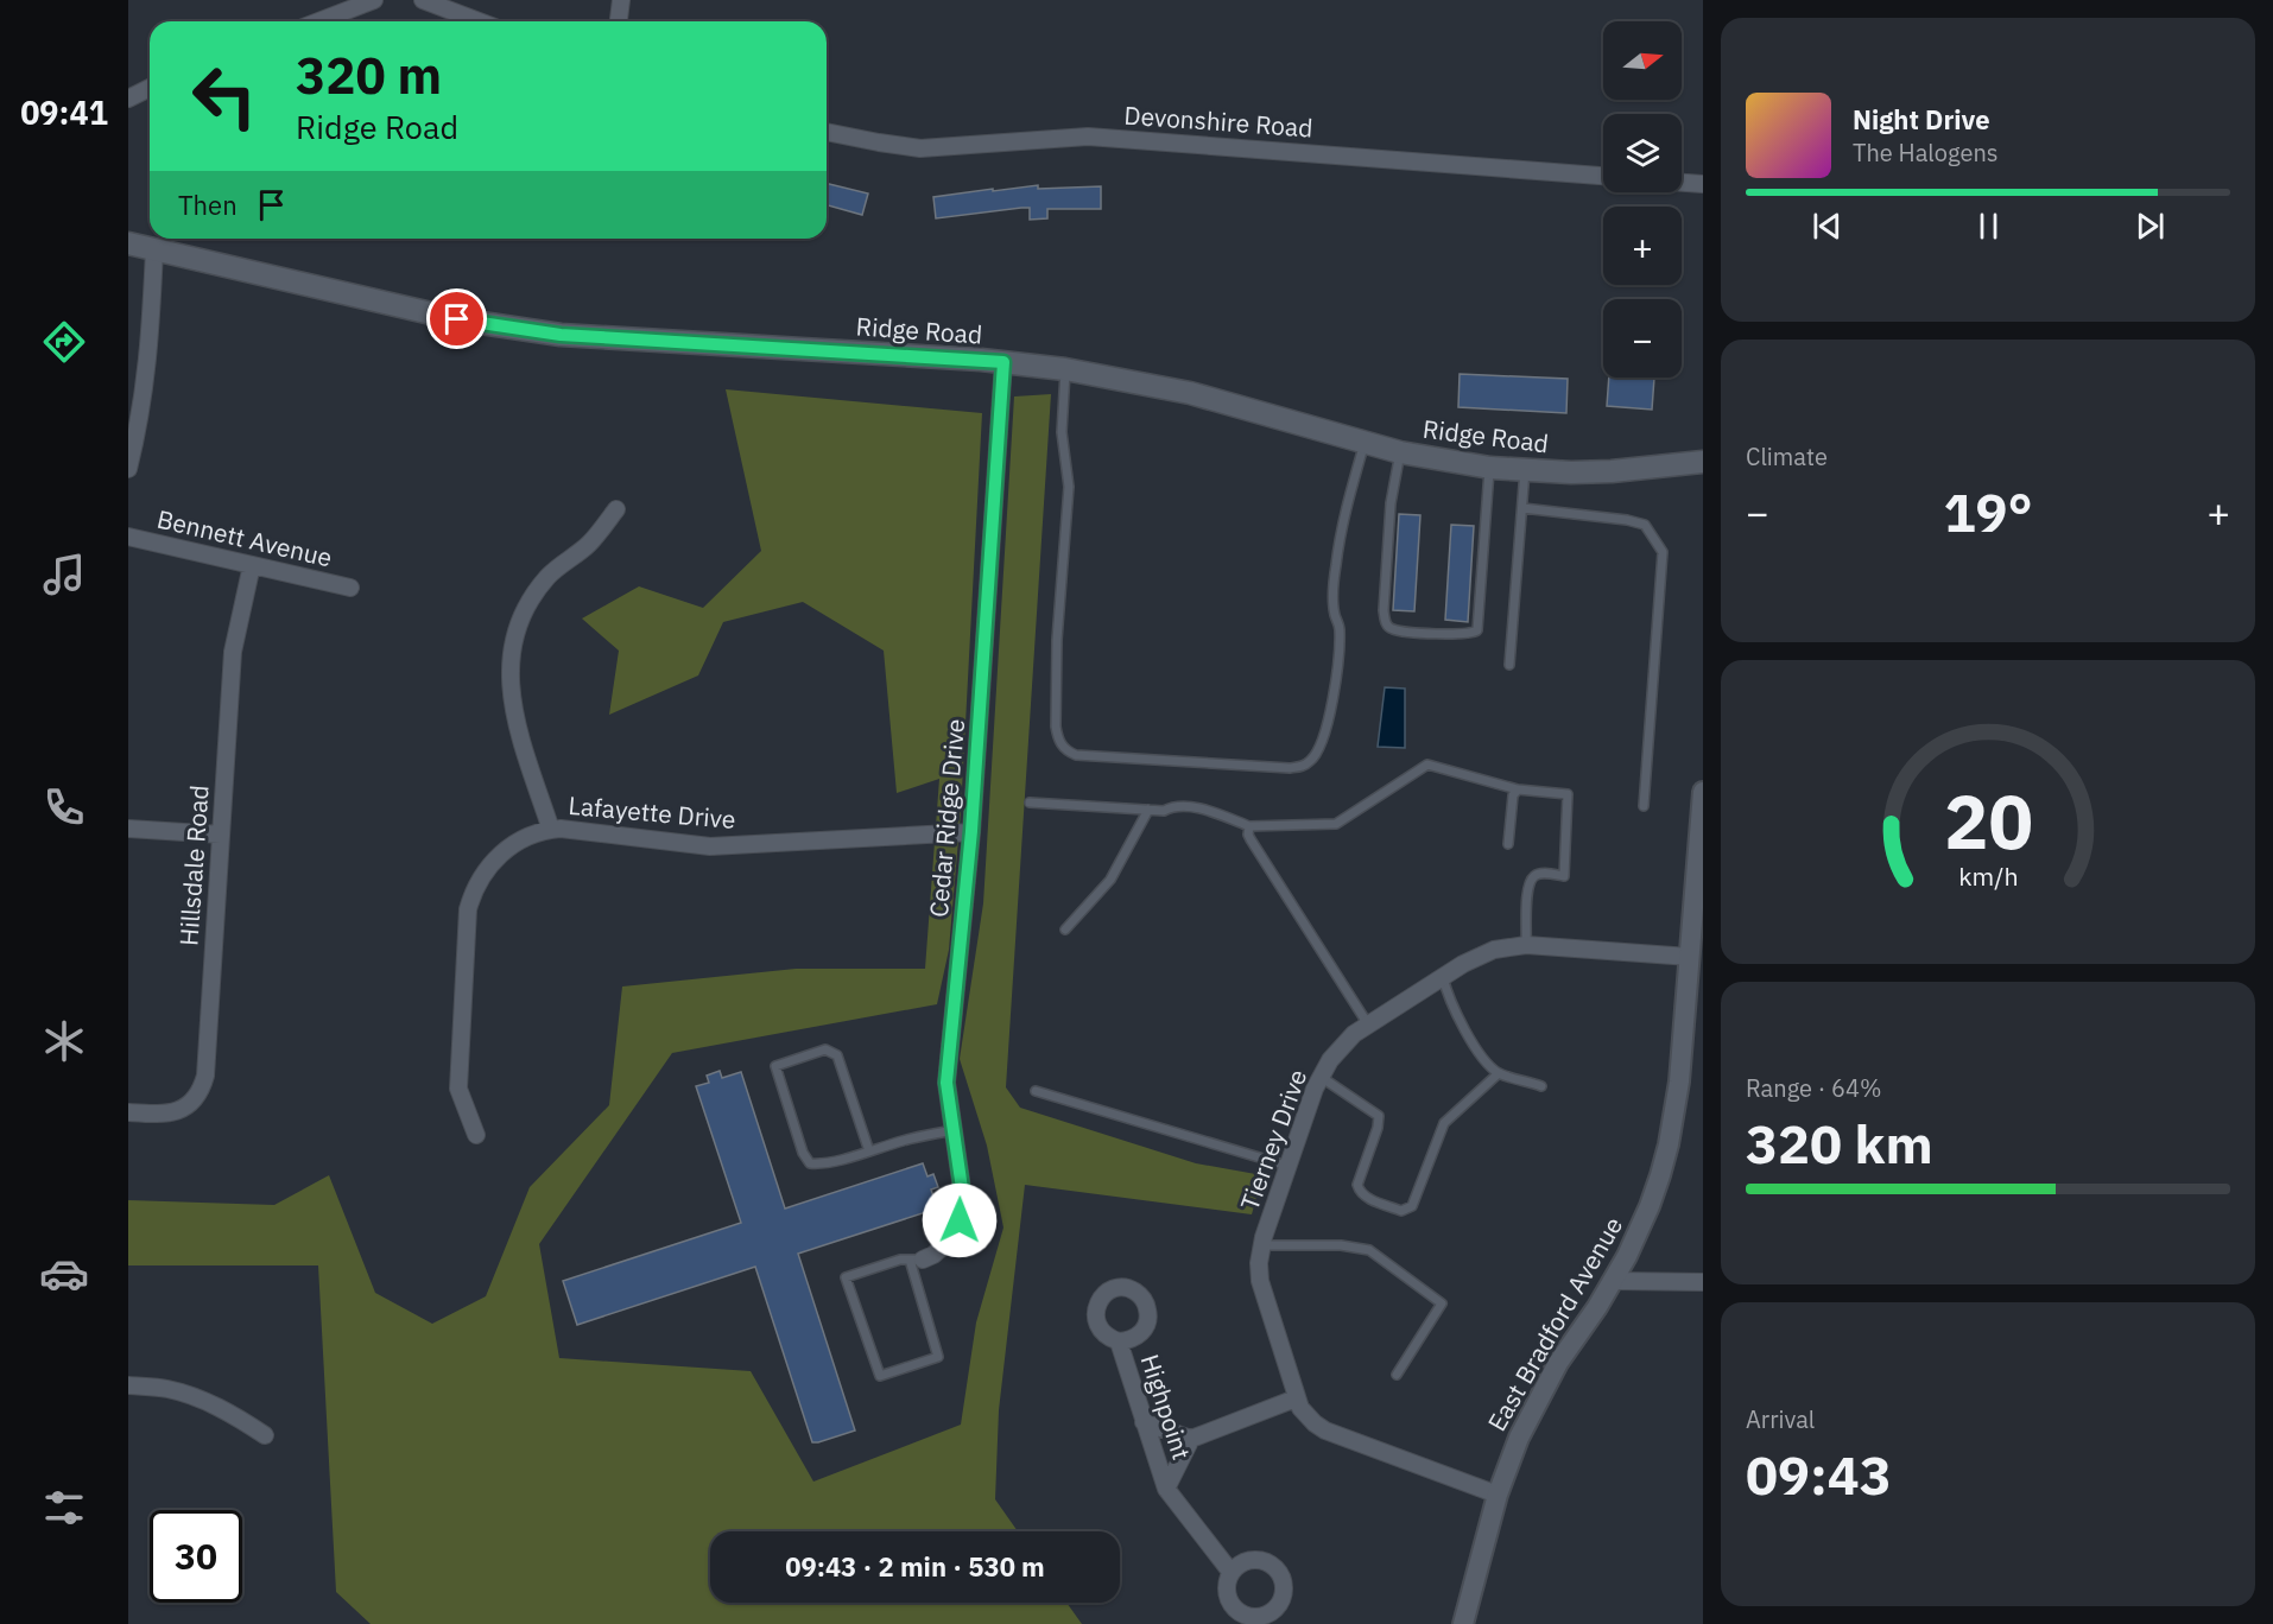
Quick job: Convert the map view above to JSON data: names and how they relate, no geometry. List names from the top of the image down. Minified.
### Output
{"streets":{"main road":["Ridge Road"],"street":["Devonshire Road","Bennett Avenue","Lafayette Drive","Cedar Ridge Drive","Hillsdale Road","Tierney Drive","East Bradford Avenue","Highpoint"]},"crossings":[["Ridge Road","Cedar Ridge Drive"],["Bennett Avenue","Hillsdale Road"],["Lafayette Drive","Cedar Ridge Drive"],["Tierney Drive","East Bradford Avenue"]],"north":"right","page":{"tabs":"09:41","map_buttons":["+","−"],"turn":["320 m","Ridge Road"],"song":["Night Drive","The Halogens"],"then":"Then","tile":["Climate",["Range · 64%","320 km"],["Arrival","09:43"]],"heat":["−","19°","+"],"limit":"30","trip":"09:43 · 2 min · 530 m","gauge":["20","km/h"]}}
